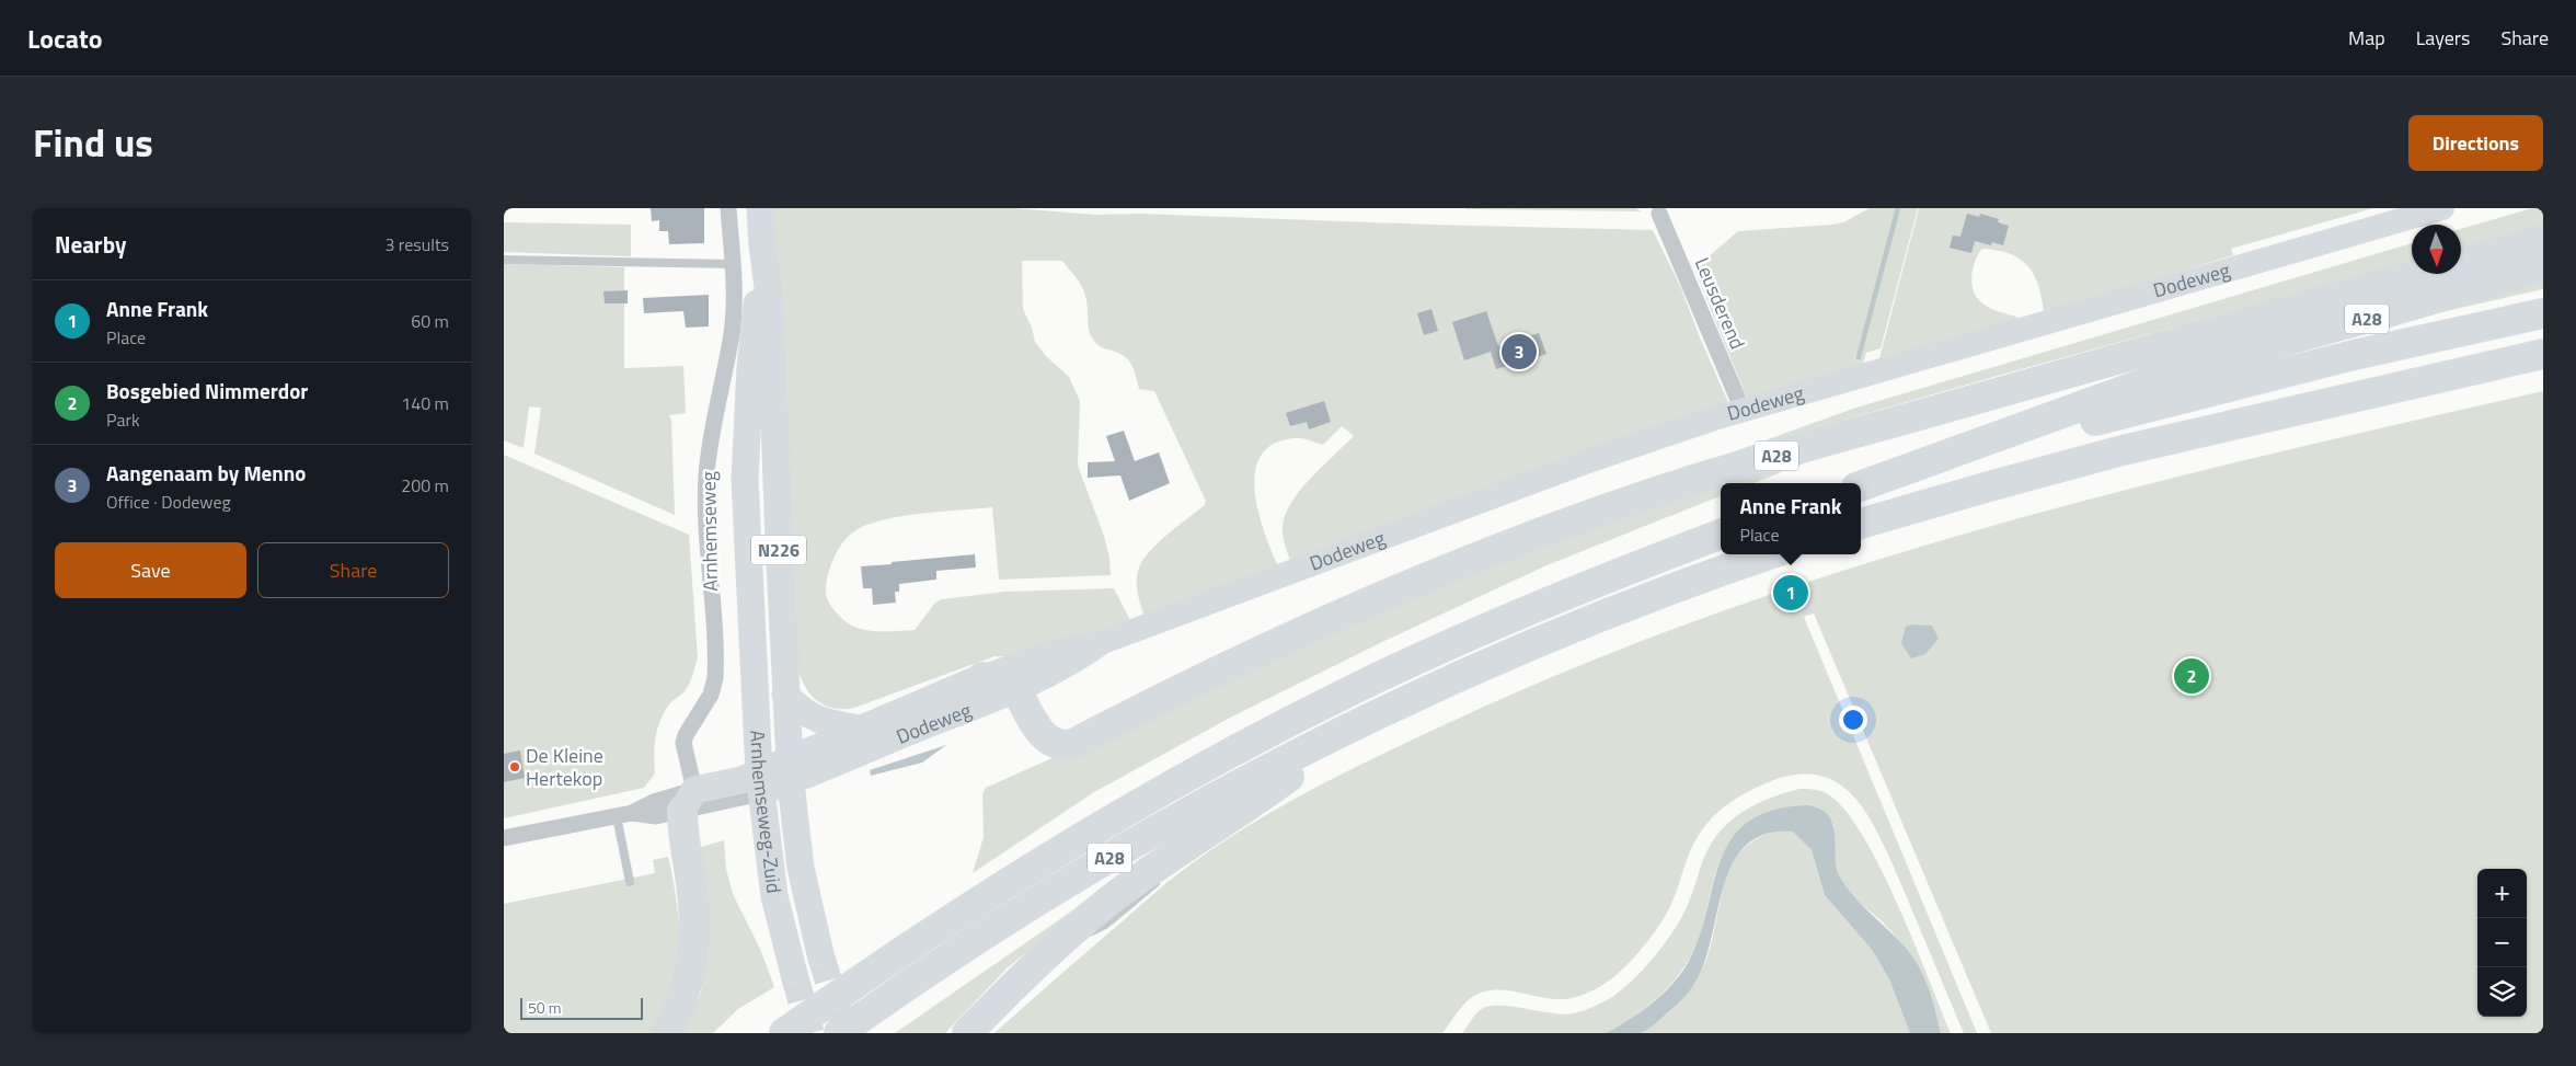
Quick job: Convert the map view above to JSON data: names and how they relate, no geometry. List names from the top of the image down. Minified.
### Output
{"streets":{"highway":["A28"],"main road":["Dodeweg","Arnhemseweg","N226","Arnhemseweg-Zuid"],"street":["Leusderend"]},"crossings":[["Dodeweg","Leusderend"],["Dodeweg","A28"],["Dodeweg","Arnhemseweg-Zuid"],["Arnhemseweg","Arnhemseweg-Zuid"]],"places":["De Kleine Hertekop"],"scale_bar":"50 m","north":"bottom","page":{"header":"Locato","nav":["Map","Layers","Share"],"title":"Find us","buttons":["Directions",["Save","Share"]],"heading":["Nearby","3 results"],"list":[{"mark":"1","name":"Anne Frank","note":"Place","value":"60 m"},{"mark":"2","name":"Bosgebied Nimmerdor","note":"Park","value":"140 m"},{"mark":"3","name":"Aangenaam by Menno","note":"Office · Dodeweg","value":"200 m"}],"pins":["3","1","2"],"popup":["Anne Frank","Place"],"map_buttons":["+","−"],"scale":"50 m"}}
